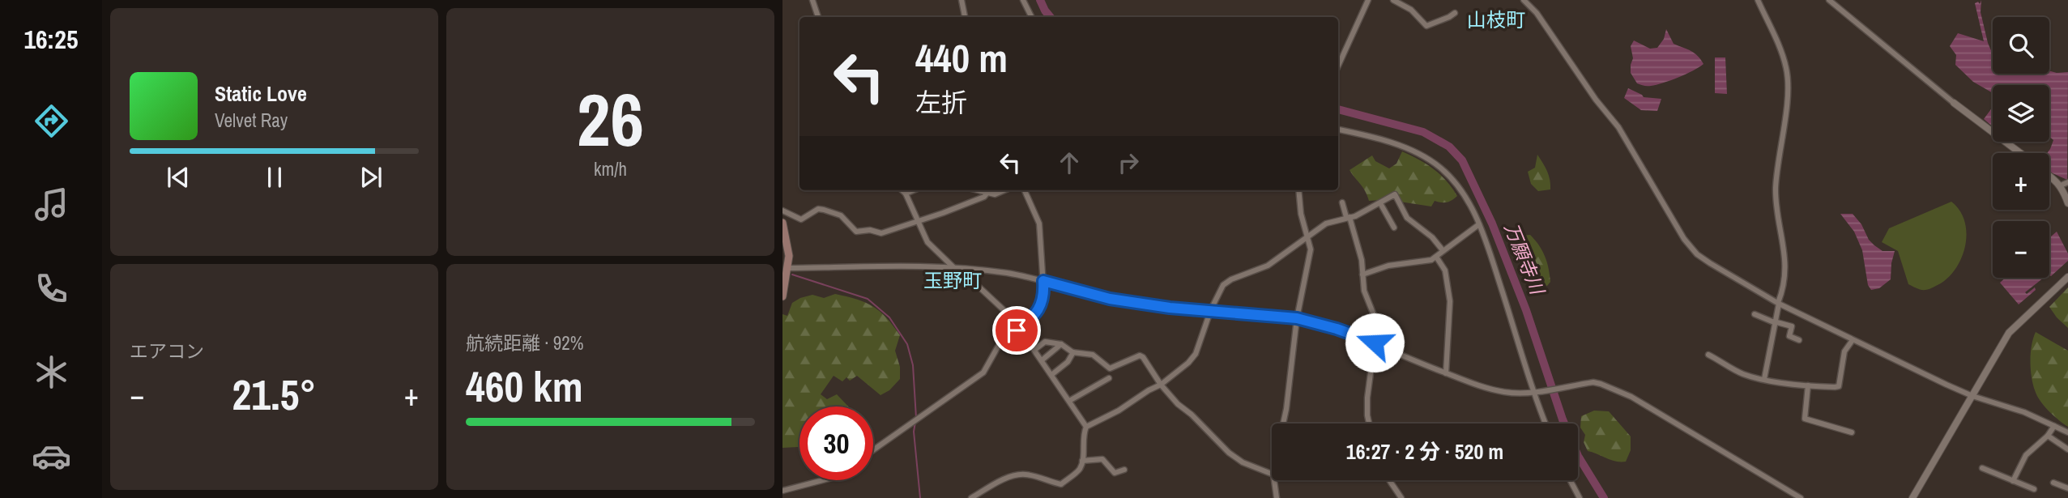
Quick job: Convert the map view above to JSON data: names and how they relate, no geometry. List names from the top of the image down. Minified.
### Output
{"districts":["山枝町","玉野町"],"water":["万願寺川"],"page":{"tabs":"16:25","tile":[["26","km/h"],"エアコン",["航続距離 · 92%","460 km"]],"map_buttons":["+","−"],"turn":["440 m","左折"],"song":["Static Love","Velvet Ray"],"heat":["−","21.5°","+"],"limit":"30","trip":"16:27 · 2 分 · 520 m"}}
